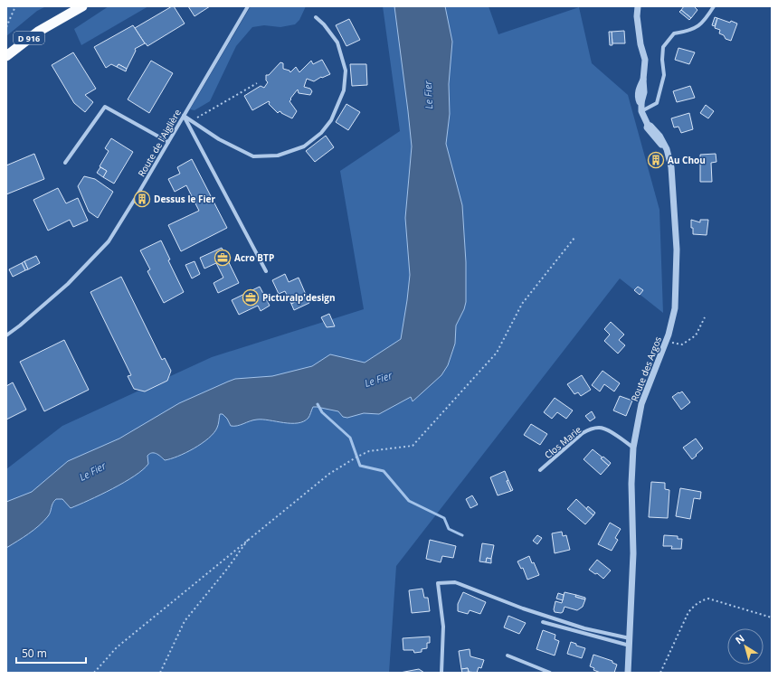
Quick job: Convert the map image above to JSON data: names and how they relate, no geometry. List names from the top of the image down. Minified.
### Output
{"streets":{"highway":["D 916"],"street":["Route de l'Aiglière","Route des Argos","Clos Marie"]},"crossings":[["Route des Argos","Clos Marie"]],"water":["Le Fier"],"places":{"building":["Au Chou","Dessus le Fier"],"office":["Acro BTP","Picturalp'design"]},"scale_bar":"50 m","north":"top left"}
